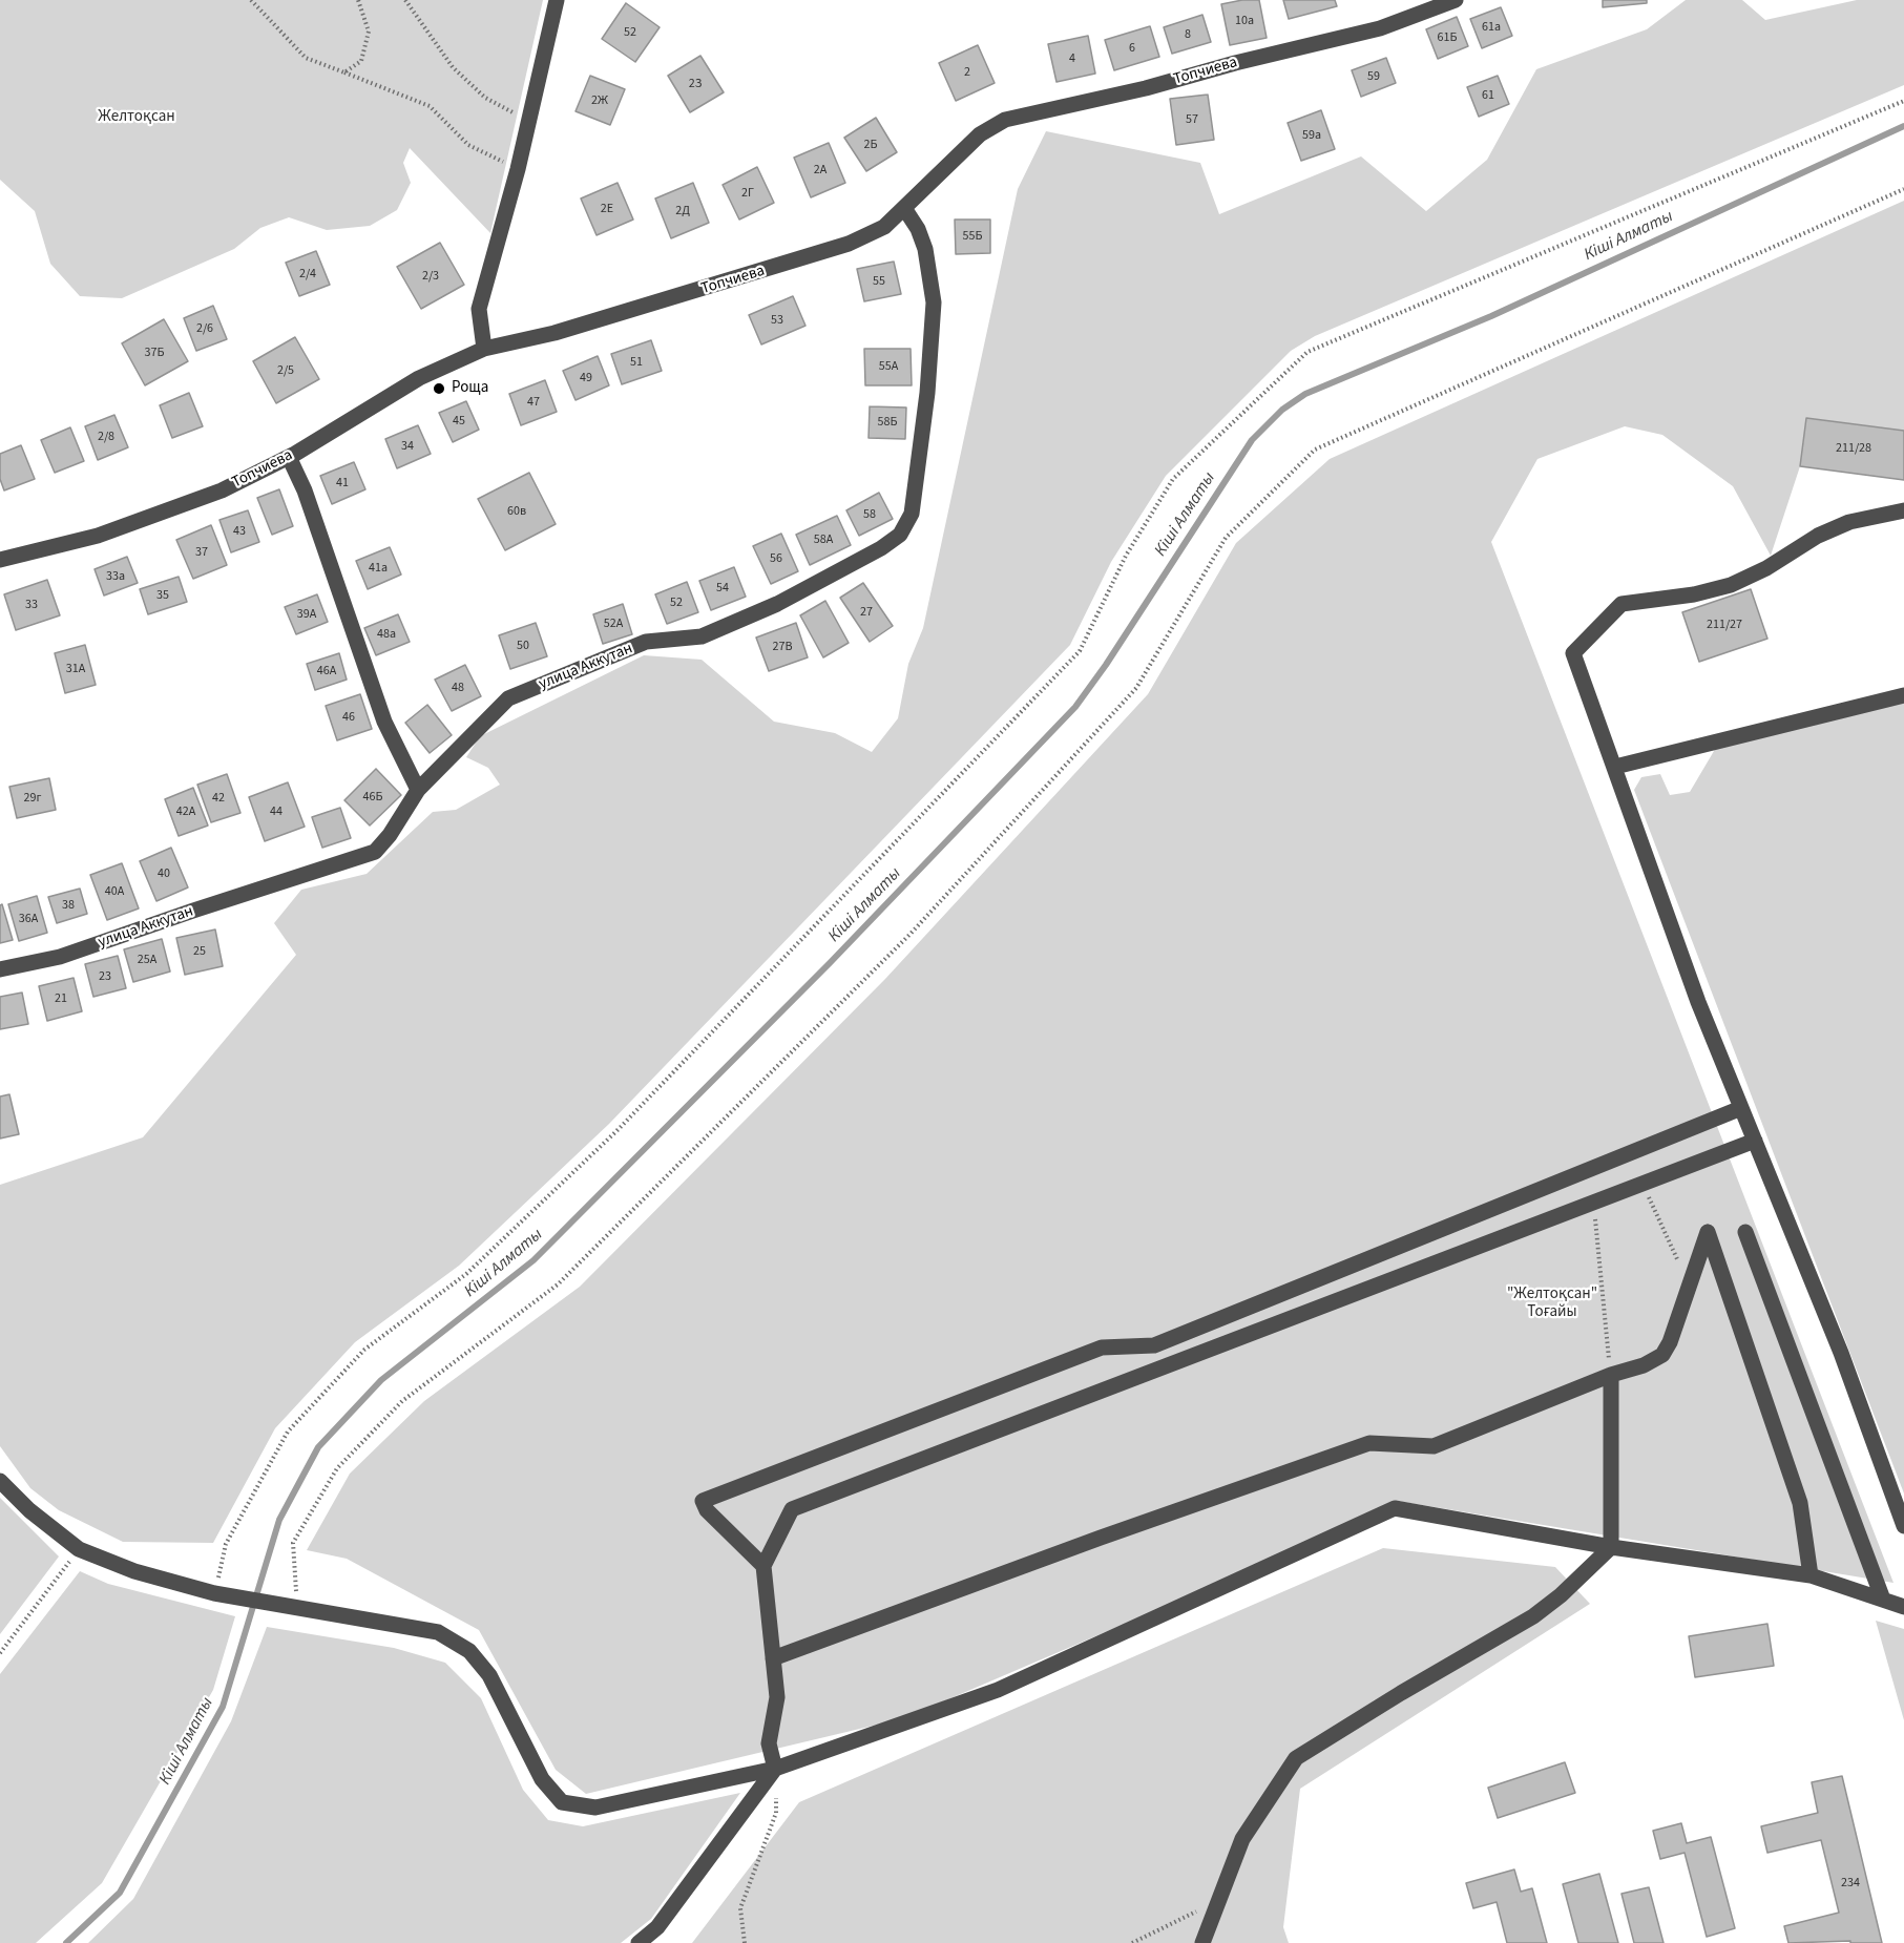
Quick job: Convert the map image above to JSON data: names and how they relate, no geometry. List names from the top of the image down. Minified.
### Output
{"streets":{"street":["Топчиева","улица Аккутан"]},"crossings":[["Топчиева","улица Аккутан"]],"water":["Кіші Алматы"],"parks":["Желтоқсан","\"Желтоқсан\" Тоғайы"],"places":["Роща"],"house_numbers":["10а","61а","52","8","61Б","6","4","2","59","2З","61","2Ж","57","59а","2Б","2А","2Г","2Е","2Д","55Б","2/4","2/3","55","53","2/6","37Б","51","55А","2/5","49","47","45","58Б","2/8","34","211/28","41","60в","58","43","58А","37","56","41а","33а","54","35","52","33","27","39А","52А","211/27","48а","50","27В","31А","46А","48","46","46Б","29г","42","42А","44","40","40А","38","36А","25","25А","23","21","234"]}
